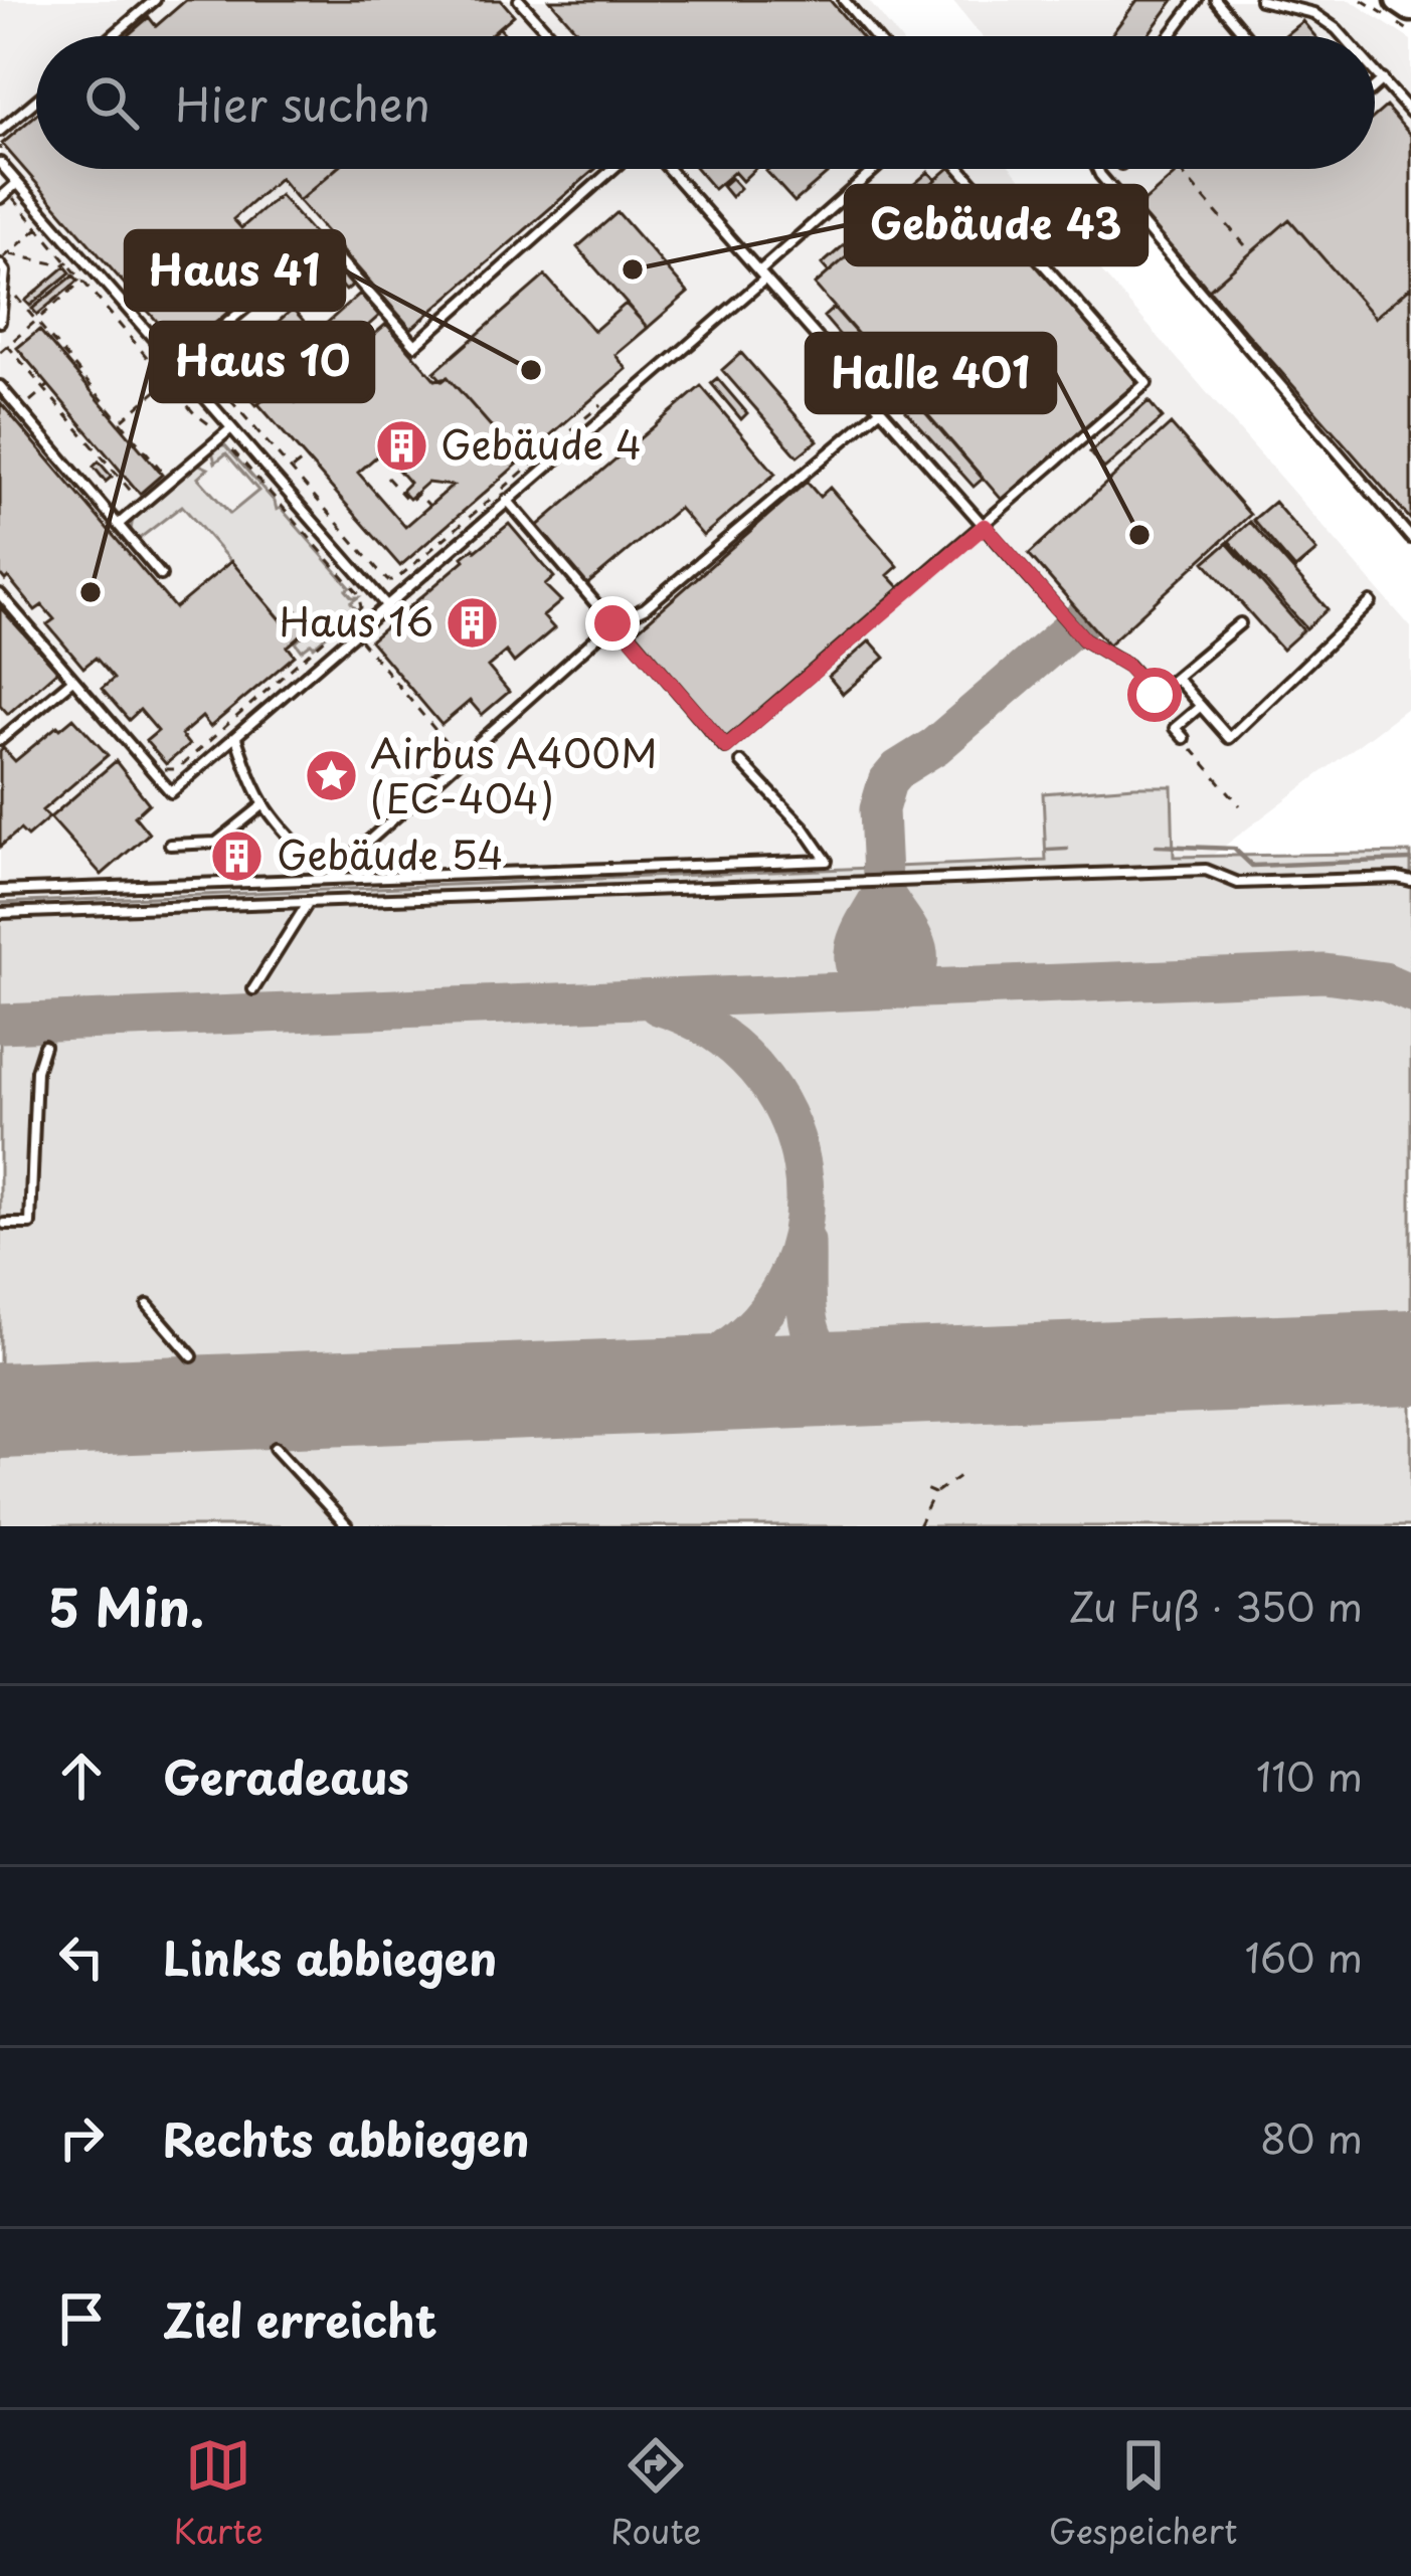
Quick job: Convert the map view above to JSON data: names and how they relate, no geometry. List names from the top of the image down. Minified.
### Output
{"places":{"other":["Gebäude 43","Haus 41","Halle 401","Haus 10"],"building":["Gebäude 4","Haus 16","Gebäude 54"],"place":["Airbus A400M (EC-404)"]},"page":{"search":"Hier suchen","heading":["5 Min.","Zu Fuß · 350 m"],"list":[["Geradeaus","110 m"],["Links abbiegen","160 m"],["Rechts abbiegen","80 m"],"Ziel erreicht"],"nav":["Karte","Route","Gespeichert"]}}
